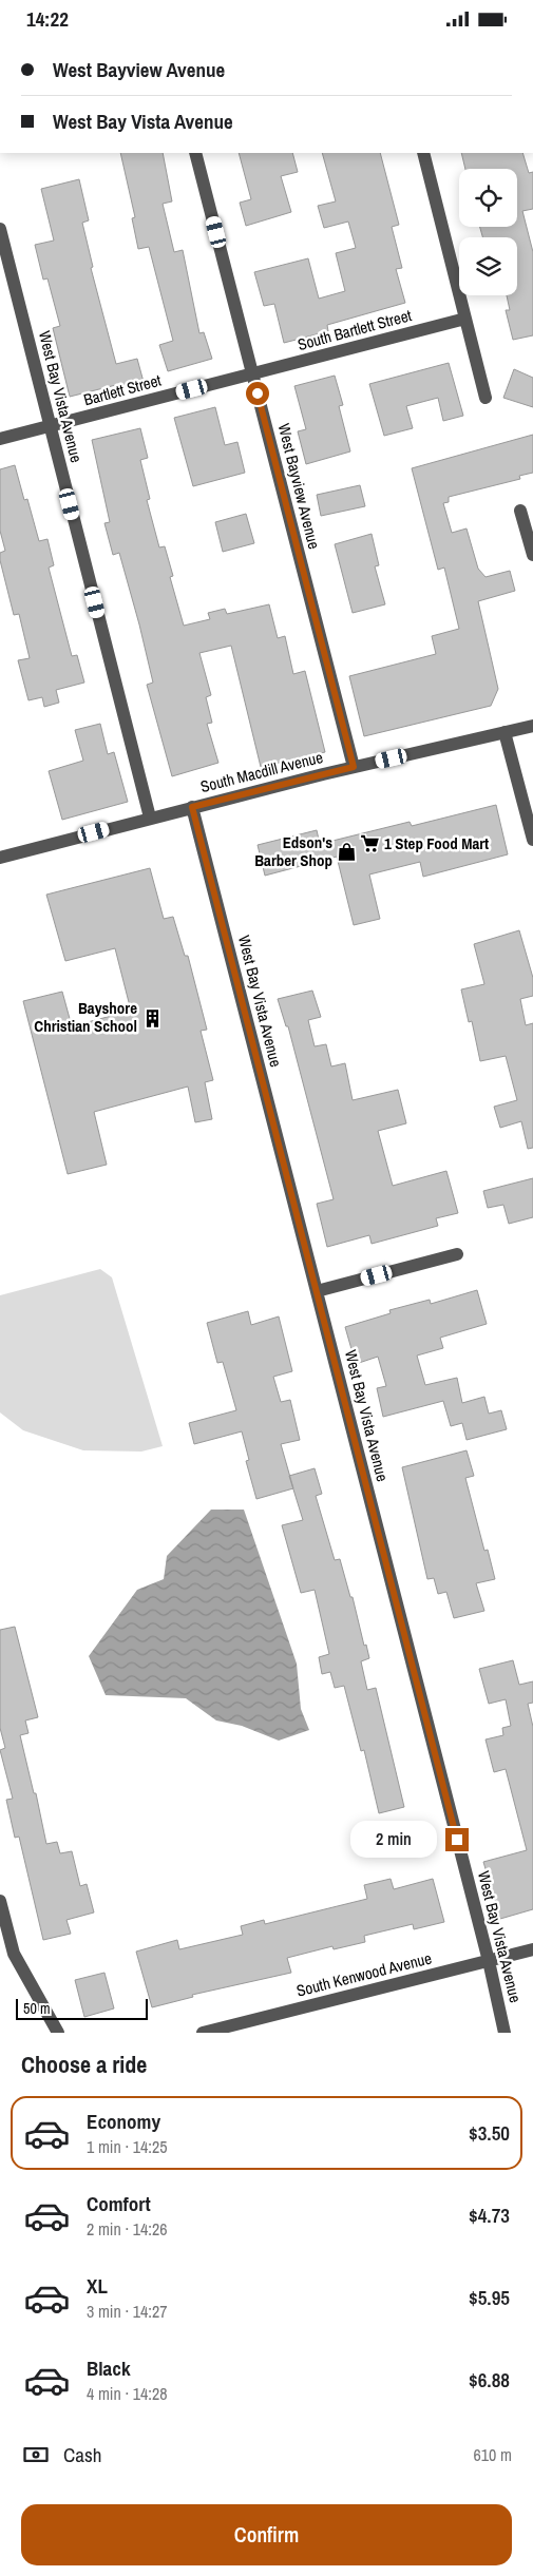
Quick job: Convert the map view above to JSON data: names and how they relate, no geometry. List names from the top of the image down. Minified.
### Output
{"streets":{"street":["South Bartlett Street","Bartlett Street","West Bay Vista Avenue","West Bayview Avenue","South Macdill Avenue","South Kenwood Avenue"]},"crossings":[["South Bartlett Street","Bartlett Street"],["South Bartlett Street","West Bayview Avenue"],["Bartlett Street","West Bay Vista Avenue"],["Bartlett Street","West Bayview Avenue"],["West Bay Vista Avenue","South Macdill Avenue"],["West Bay Vista Avenue","South Kenwood Avenue"],["West Bayview Avenue","South Macdill Avenue"]],"places":{"supermarket":["1 Step Food Mart"],"shop":["Edson's Barber Shop"],"building":["Bayshore Christian School"]},"scale_bar":"50 m","page":{"status":"14:22","banner":["West Bayview Avenue","West Bay Vista Avenue"],"bubble":"2 min","scale":"50 m","heading":"Choose a ride","list":[{"name":"Economy","note":"1 min · 14:25","value":"$3.50"},{"name":"Comfort","note":"2 min · 14:26","value":"$4.73"},{"name":"XL","note":"3 min · 14:27","value":"$5.95"},{"name":"Black","note":"4 min · 14:28","value":"$6.88"}],"pay":["Cash","610 m"],"buttons":"Confirm"}}
